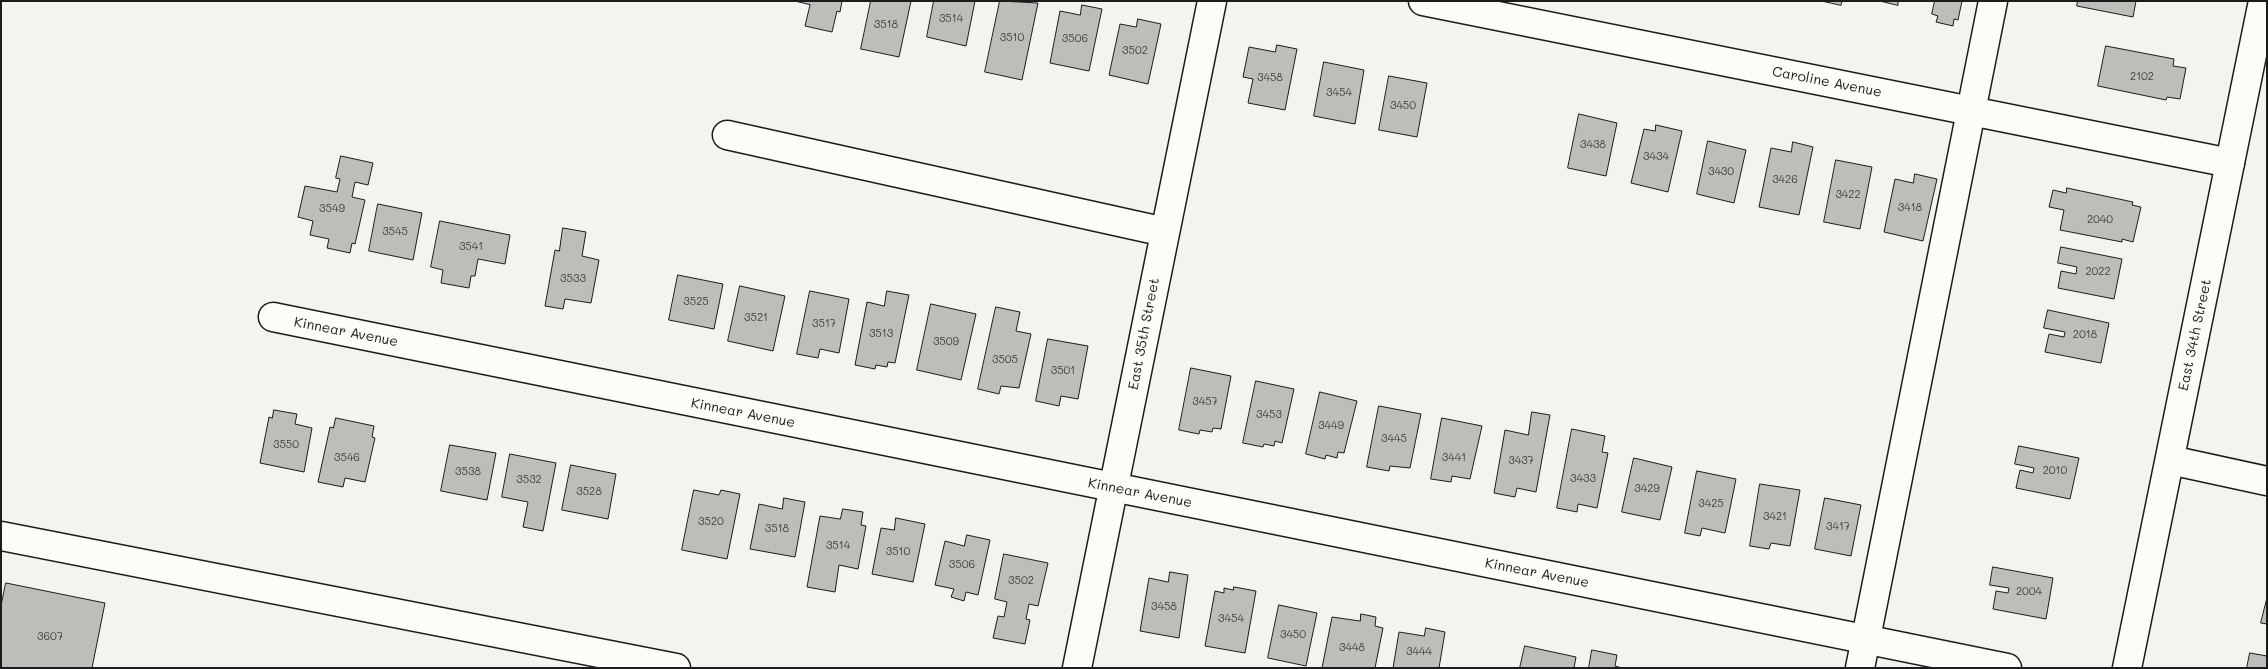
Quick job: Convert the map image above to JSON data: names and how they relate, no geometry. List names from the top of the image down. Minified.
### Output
{"streets":{"street":["Caroline Avenue","Kinnear Avenue","East 35th Street","East 34th Street"]},"crossings":[["Caroline Avenue","East 34th Street"],["Kinnear Avenue","East 35th Street"]],"house_numbers":["3514","3518","3510","3506","3502","2102","3458","3454","3450","3438","3434","3430","3426","3422","3418","3549","2040","3545","3541","2022","3533","3525","3521","3517","3513","2018","3509","3505","3501","3457","3453","3449","3445","3550","3546","3441","3437","2010","3538","3433","3532","3429","3528","3425","3421","3520","3417","3518","3514","3510","3506","3502","2004","3458","3454","3450","3607","3448","3444"]}
